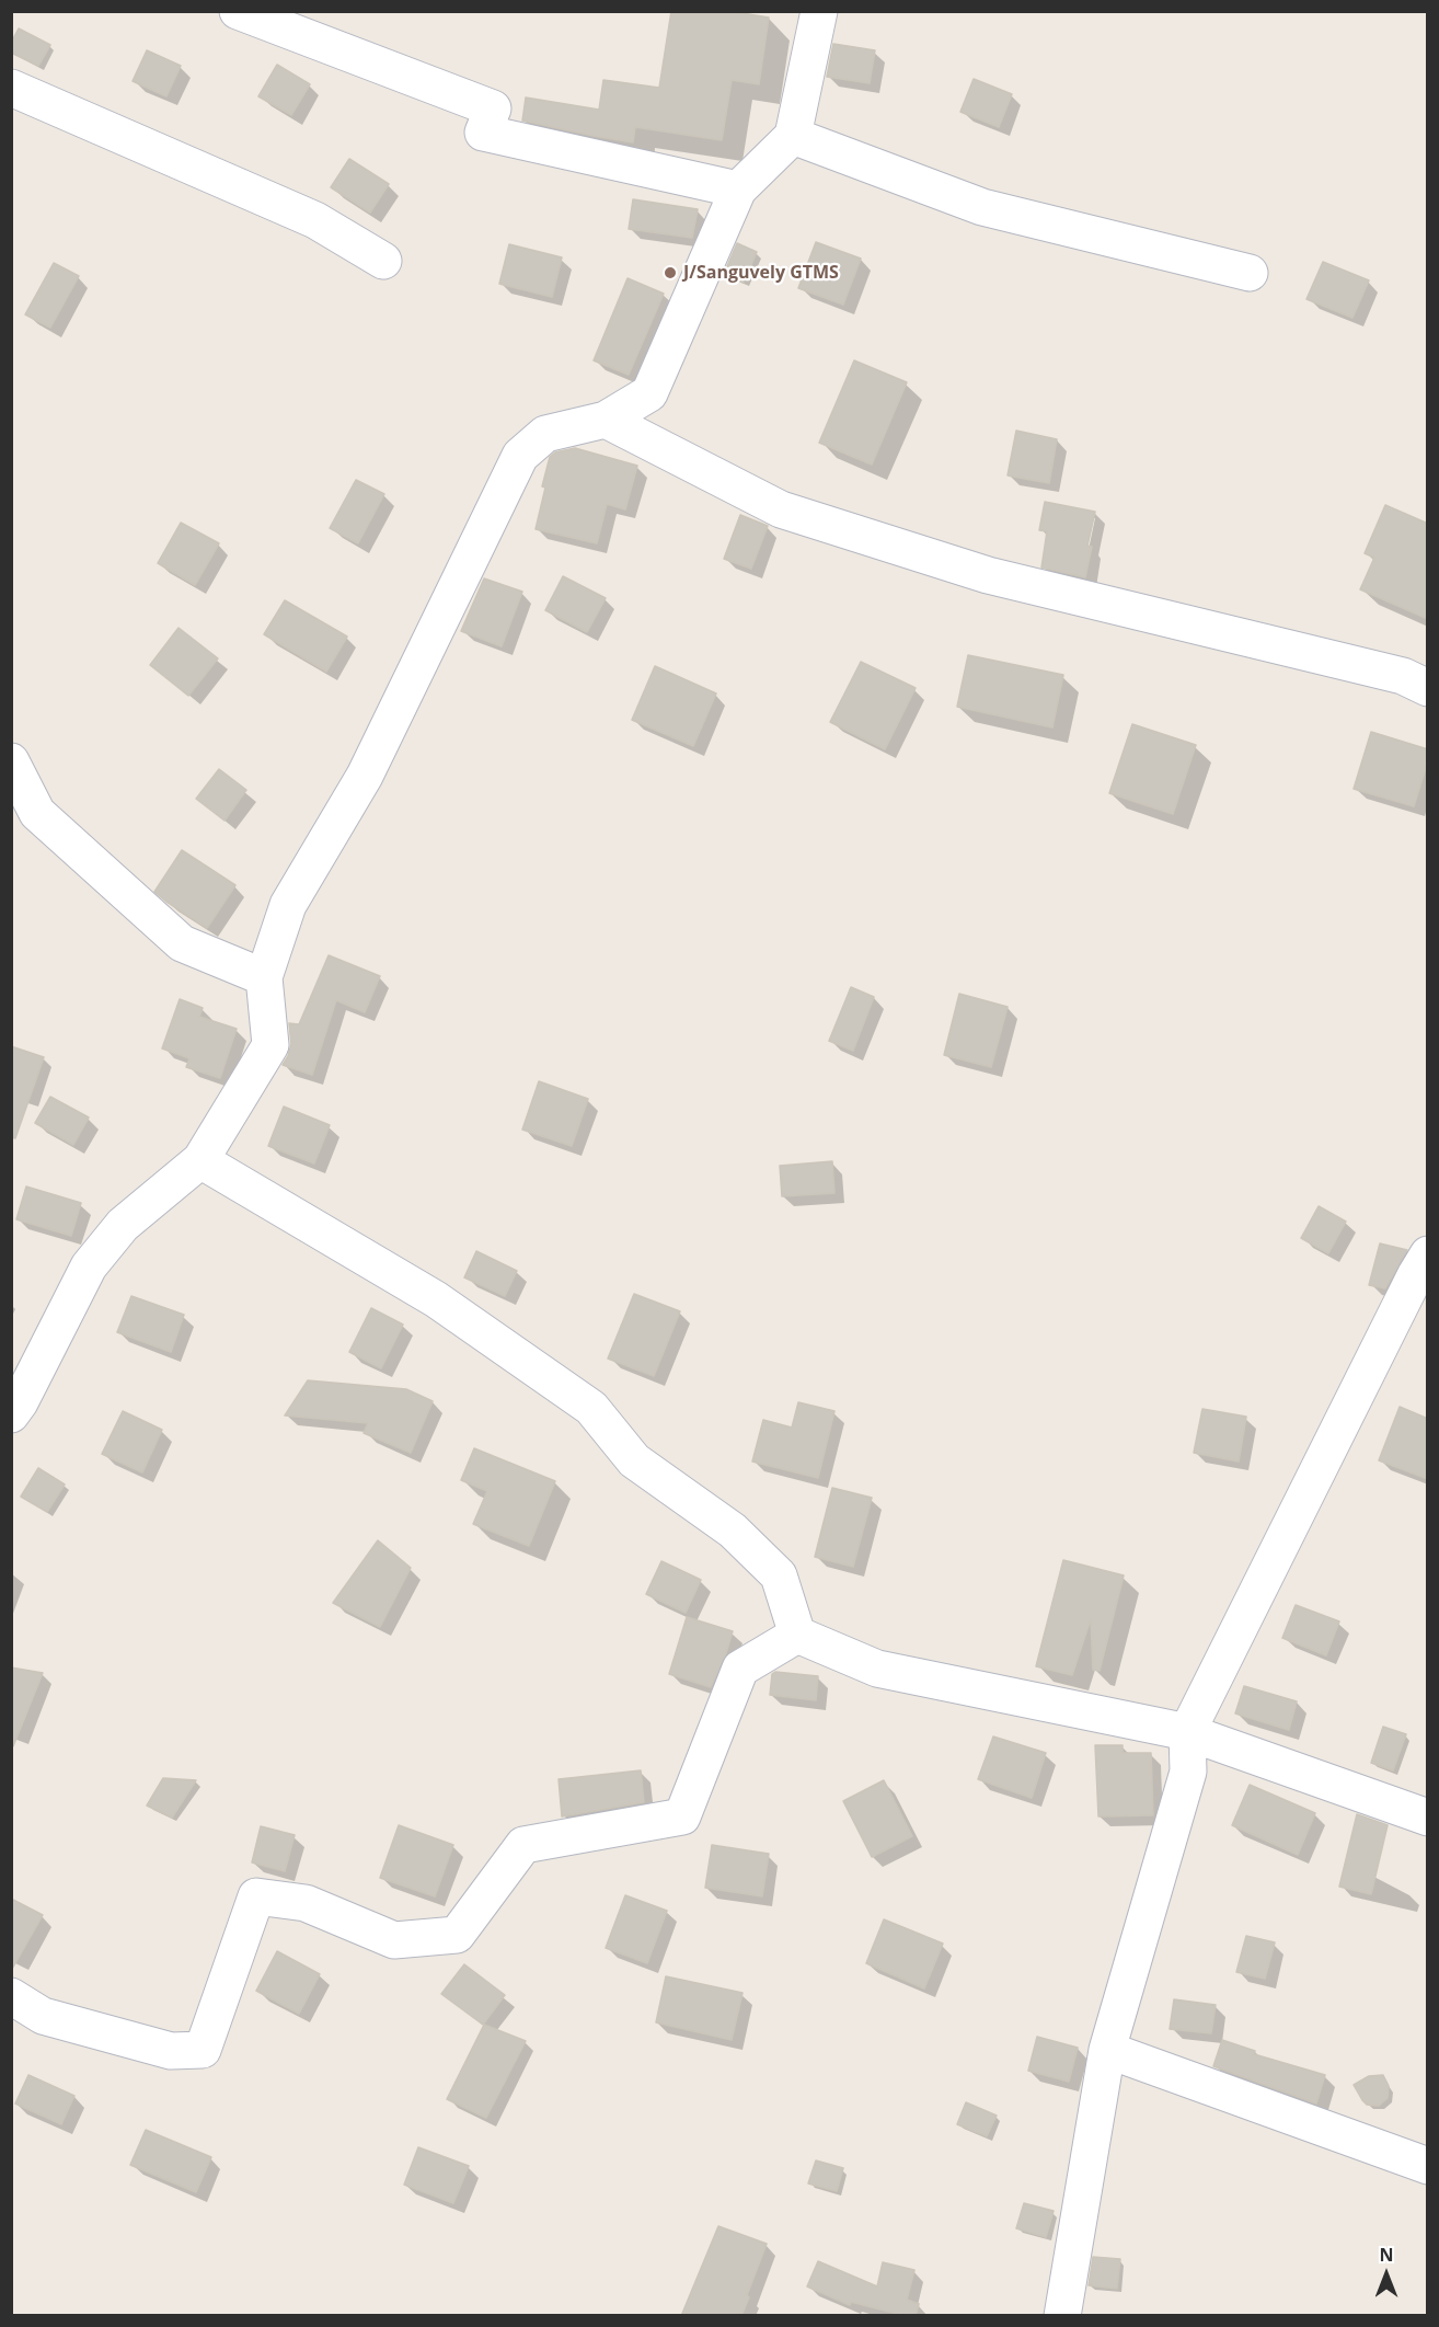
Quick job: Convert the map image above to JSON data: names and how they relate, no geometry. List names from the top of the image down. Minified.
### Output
{"places":["J/Sanguvely GTMS"],"north":"top"}
